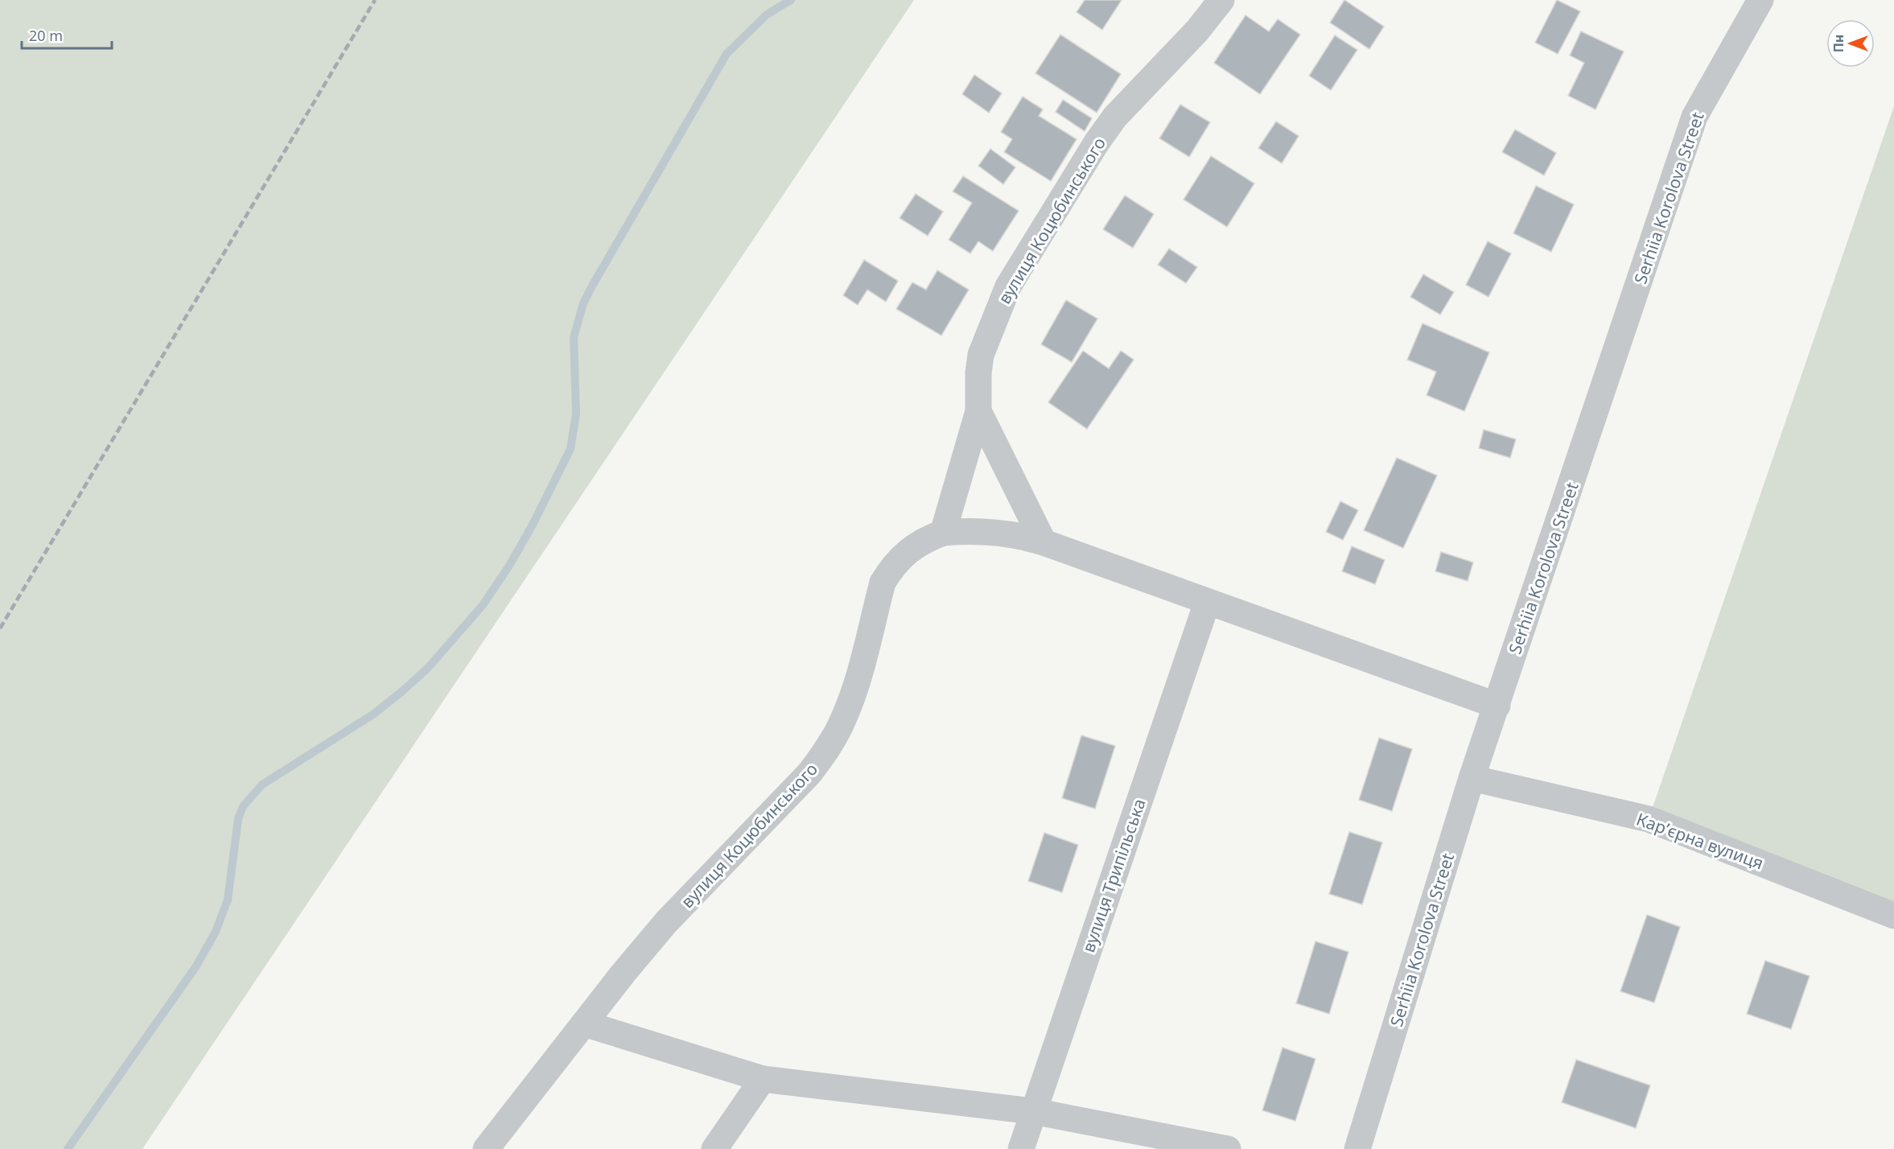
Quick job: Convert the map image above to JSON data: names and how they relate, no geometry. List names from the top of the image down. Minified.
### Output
{"streets":{"street":["Serhiia Korolova Street","вулиця Коцюбинського","Карʼєрна вулиця","вулиця Трипільська"]},"crossings":[["Serhiia Korolova Street","Карʼєрна вулиця"]],"scale_bar":"20 m","north":"left"}
